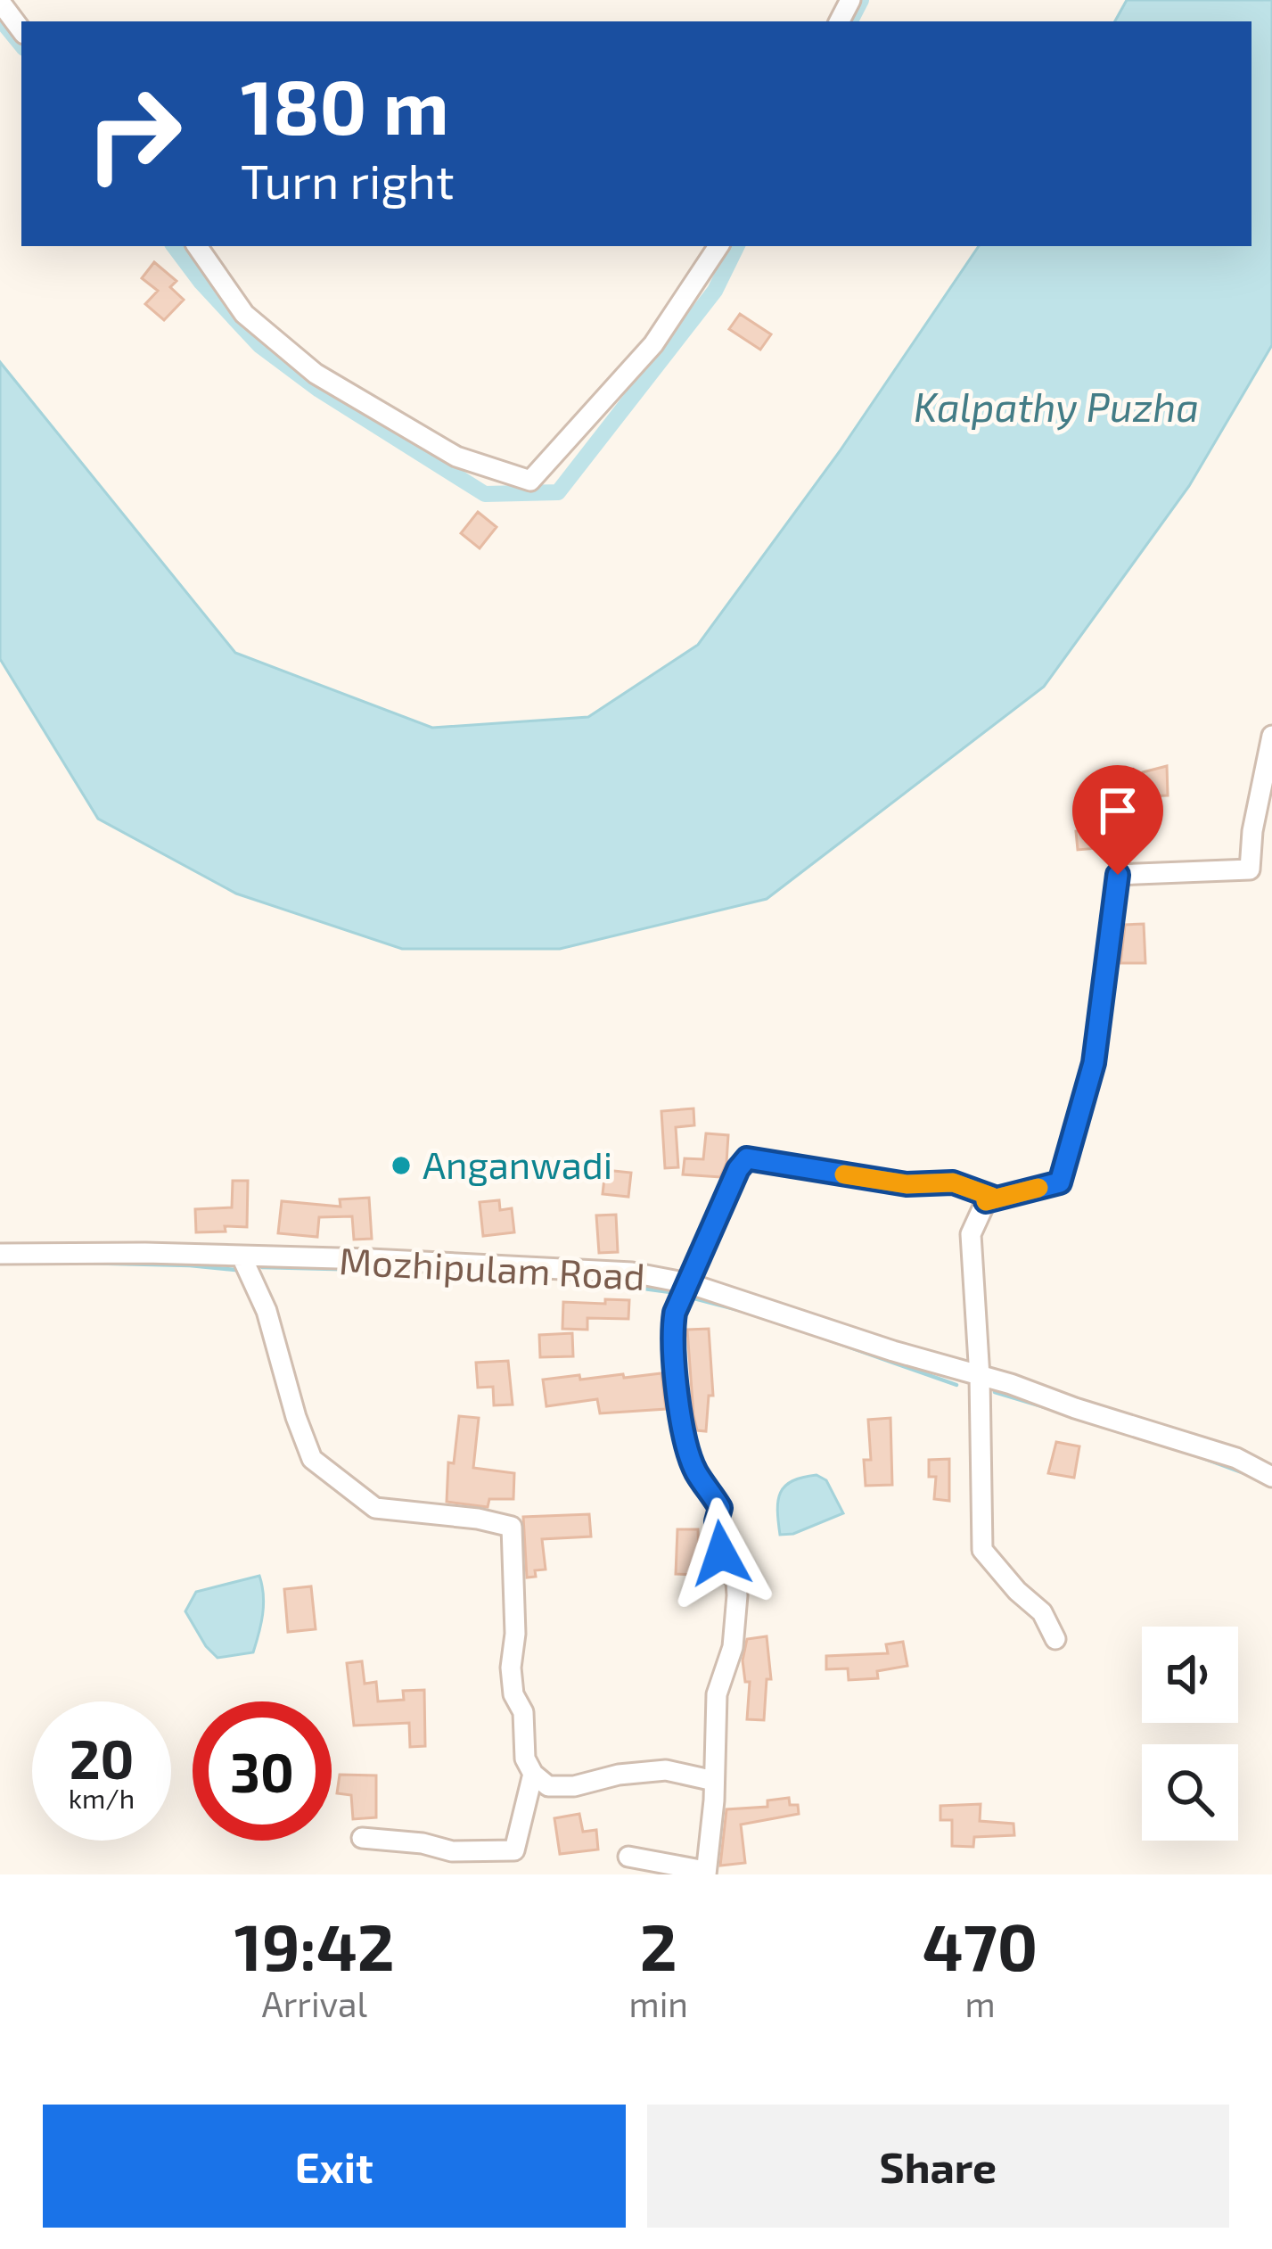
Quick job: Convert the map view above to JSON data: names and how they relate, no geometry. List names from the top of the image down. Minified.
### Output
{"streets":{"street":["Mozhipulam Road"]},"water":["Kalpathy Puzha"],"places":["Anganwadi"],"page":{"turn":["180 m","Turn right"],"speed":"20 km/h","limit":"30","eta":["19:42","Arrival","2","min","470","m"],"buttons":["Exit","Share"]}}
